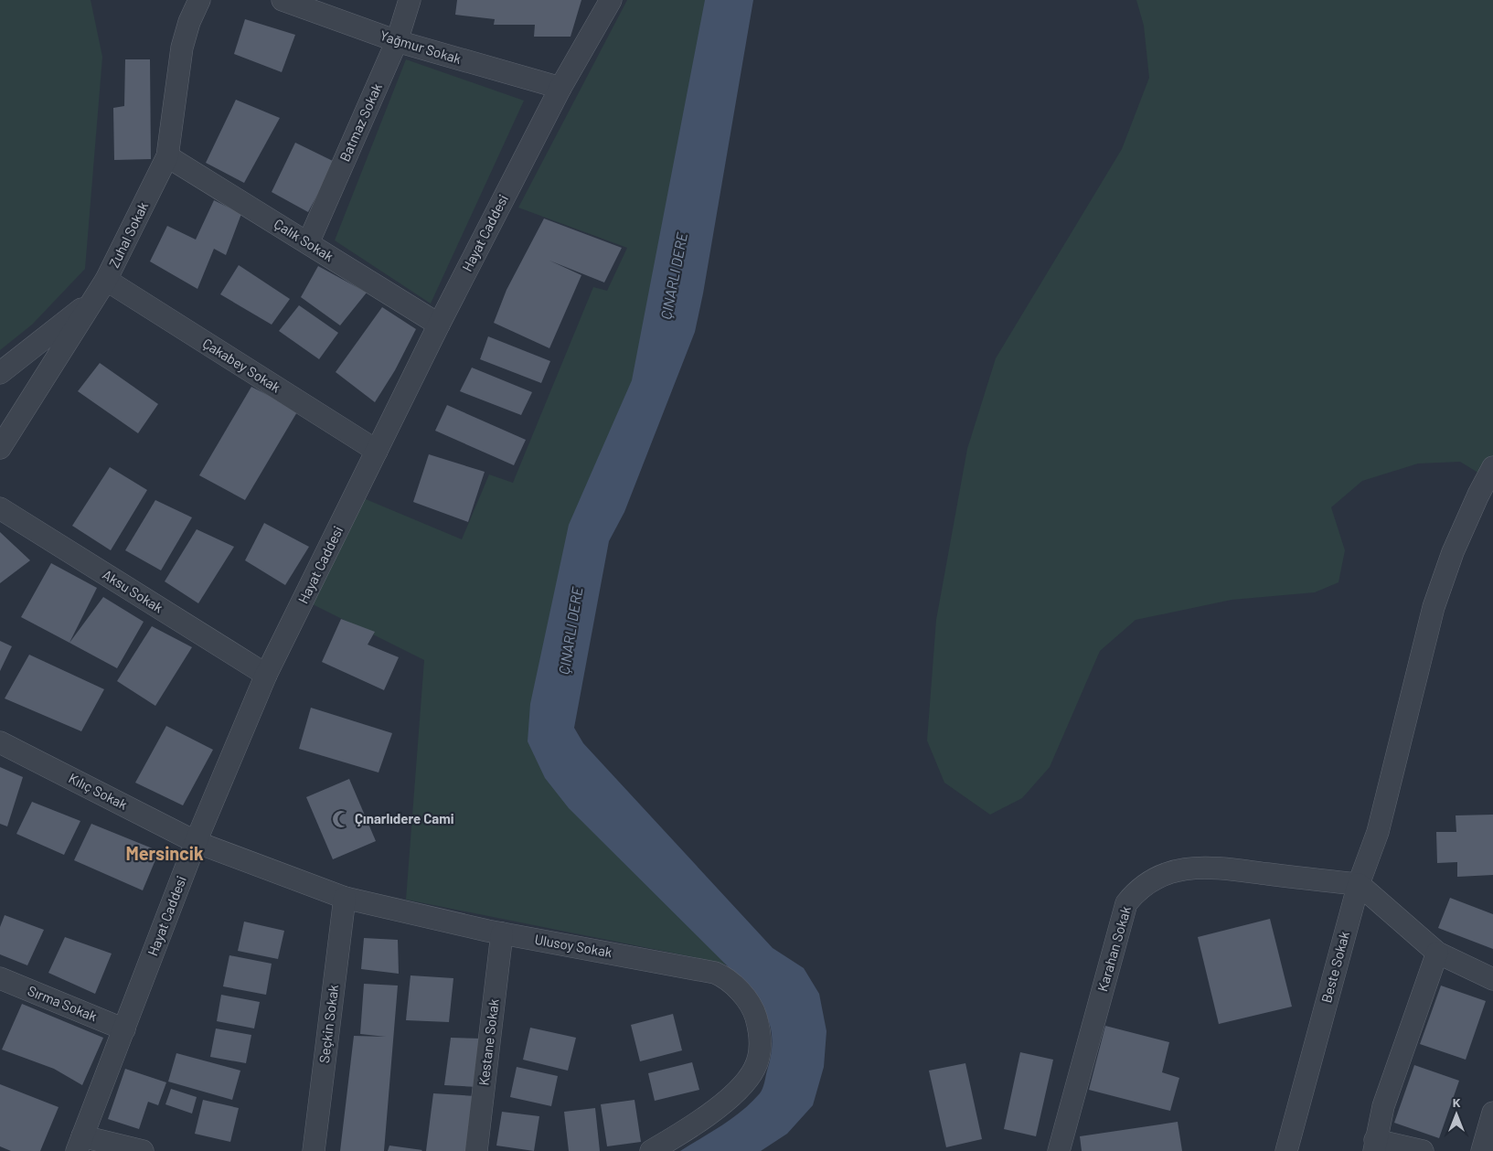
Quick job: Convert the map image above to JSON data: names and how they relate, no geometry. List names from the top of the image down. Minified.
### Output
{"streets":{"street":["Yağmur Sokak","Batmaz Sokak","Hayat Caddesi","Zuhal Sokak","Çalık Sokak","Çakabey Sokak","Aksu Sokak","Kılıç Sokak","Ulusoy Sokak","Karahan Sokak","Beste Sokak","Sırma Sokak","Seçkin Sokak","Kestane Sokak"]},"crossings":[["Yağmur Sokak","Batmaz Sokak"],["Yağmur Sokak","Hayat Caddesi"],["Batmaz Sokak","Çalık Sokak"],["Hayat Caddesi","Çalık Sokak"],["Hayat Caddesi","Çakabey Sokak"],["Hayat Caddesi","Aksu Sokak"],["Hayat Caddesi","Kılıç Sokak"],["Hayat Caddesi","Ulusoy Sokak"],["Hayat Caddesi","Sırma Sokak"],["Zuhal Sokak","Çalık Sokak"],["Zuhal Sokak","Çakabey Sokak"],["Kılıç Sokak","Ulusoy Sokak"],["Ulusoy Sokak","Seçkin Sokak"],["Ulusoy Sokak","Kestane Sokak"],["Karahan Sokak","Beste Sokak"]],"districts":["Mersincik"],"water":["ÇINARLI DERE"],"places":{"mosque":["Çınarlıdere Cami"]},"north":"top"}
